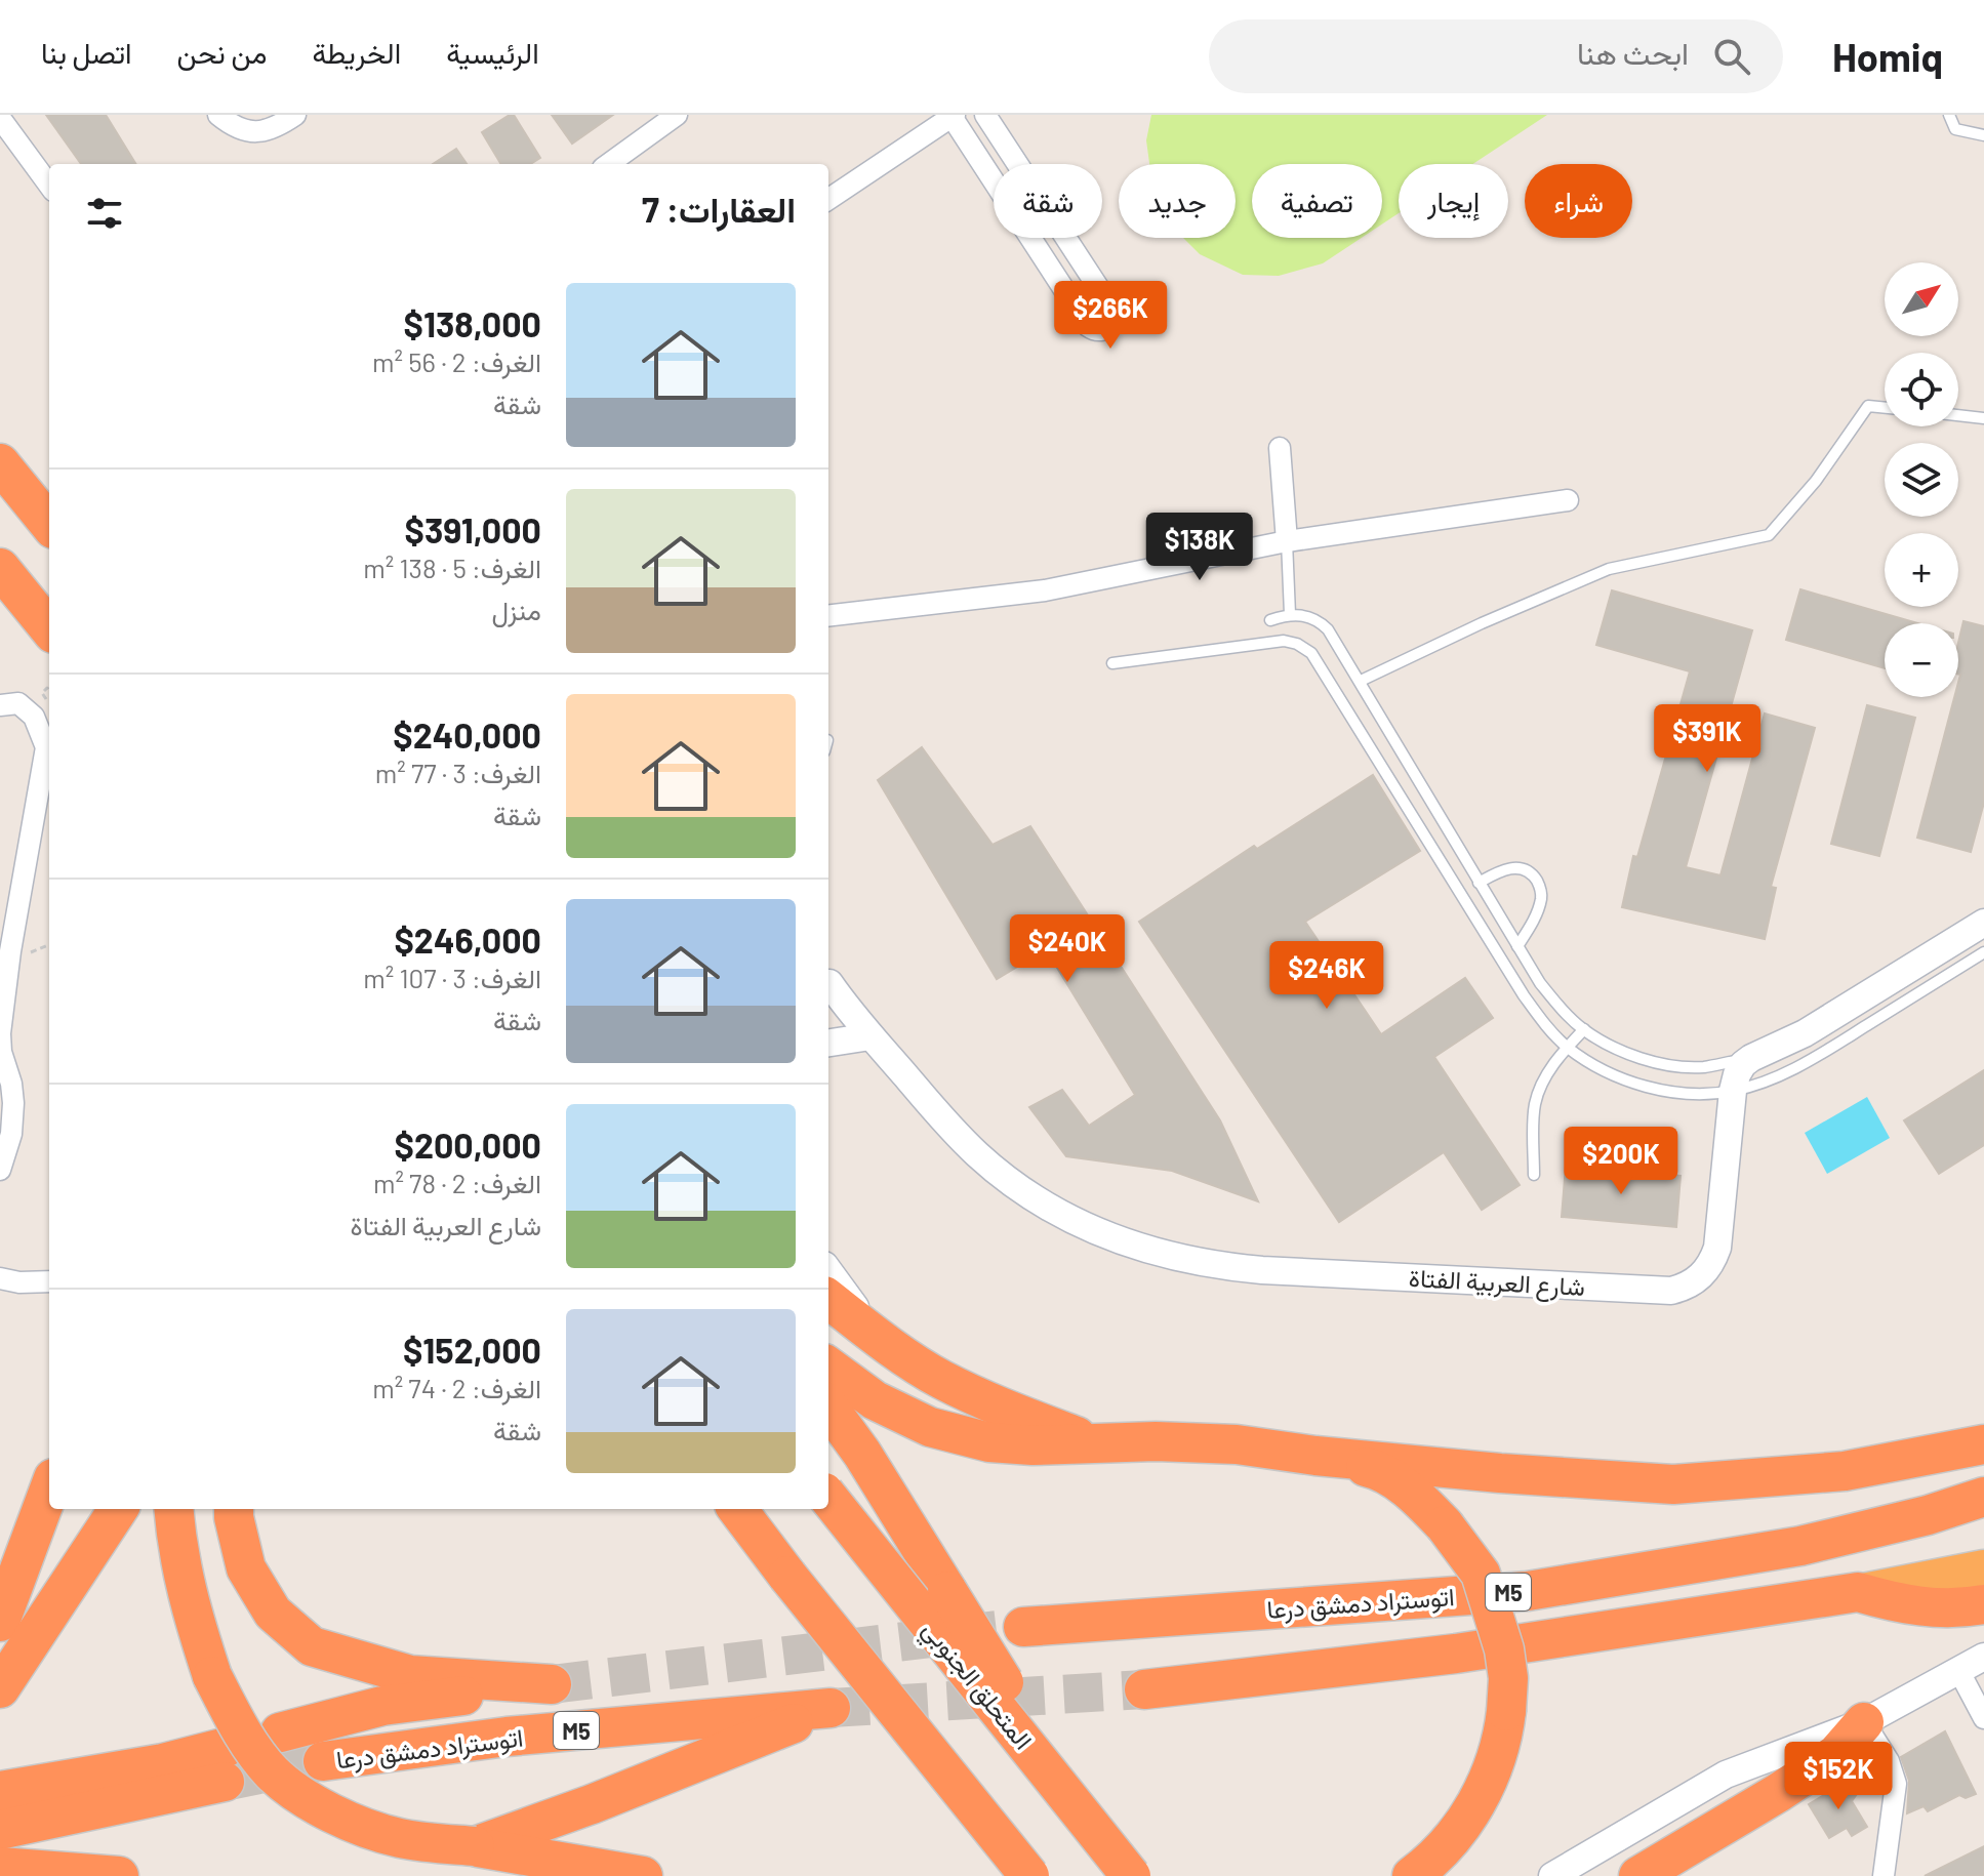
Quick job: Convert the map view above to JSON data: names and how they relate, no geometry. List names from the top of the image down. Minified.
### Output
{"streets":{"highway":["M5","اتوستراد دمشق درعا","المتحلق الجنوبي"],"street":["شارع العربية الفتاة"]},"north":"top right","page":{"header":"Homiq","search":"ابحث هنا","nav":["الرئيسية","الخريطة","من نحن","اتصل بنا"],"chip":["شراء","إيجار","تصفية","جديد","شقة"],"heading":"العقارات: 7","map_buttons":["+","−"],"list":[{"name":"$138,000","note":"الغرف: 2 · 56 m² · شقة"},{"name":"$391,000","note":"الغرف: 5 · 138 m² · منزل"},{"name":"$240,000","note":"الغرف: 3 · 77 m² · شقة"},{"name":"$246,000","note":"الغرف: 3 · 107 m² · شقة"},{"name":"$200,000","note":"الغرف: 2 · 78 m² · شارع العربية الفتاة"},{"name":"$152,000","note":"الغرف: 2 · 74 m² · شقة"}],"price":["$266K","$138K","$391K","$240K","$246K","$200K","$152K"]}}
